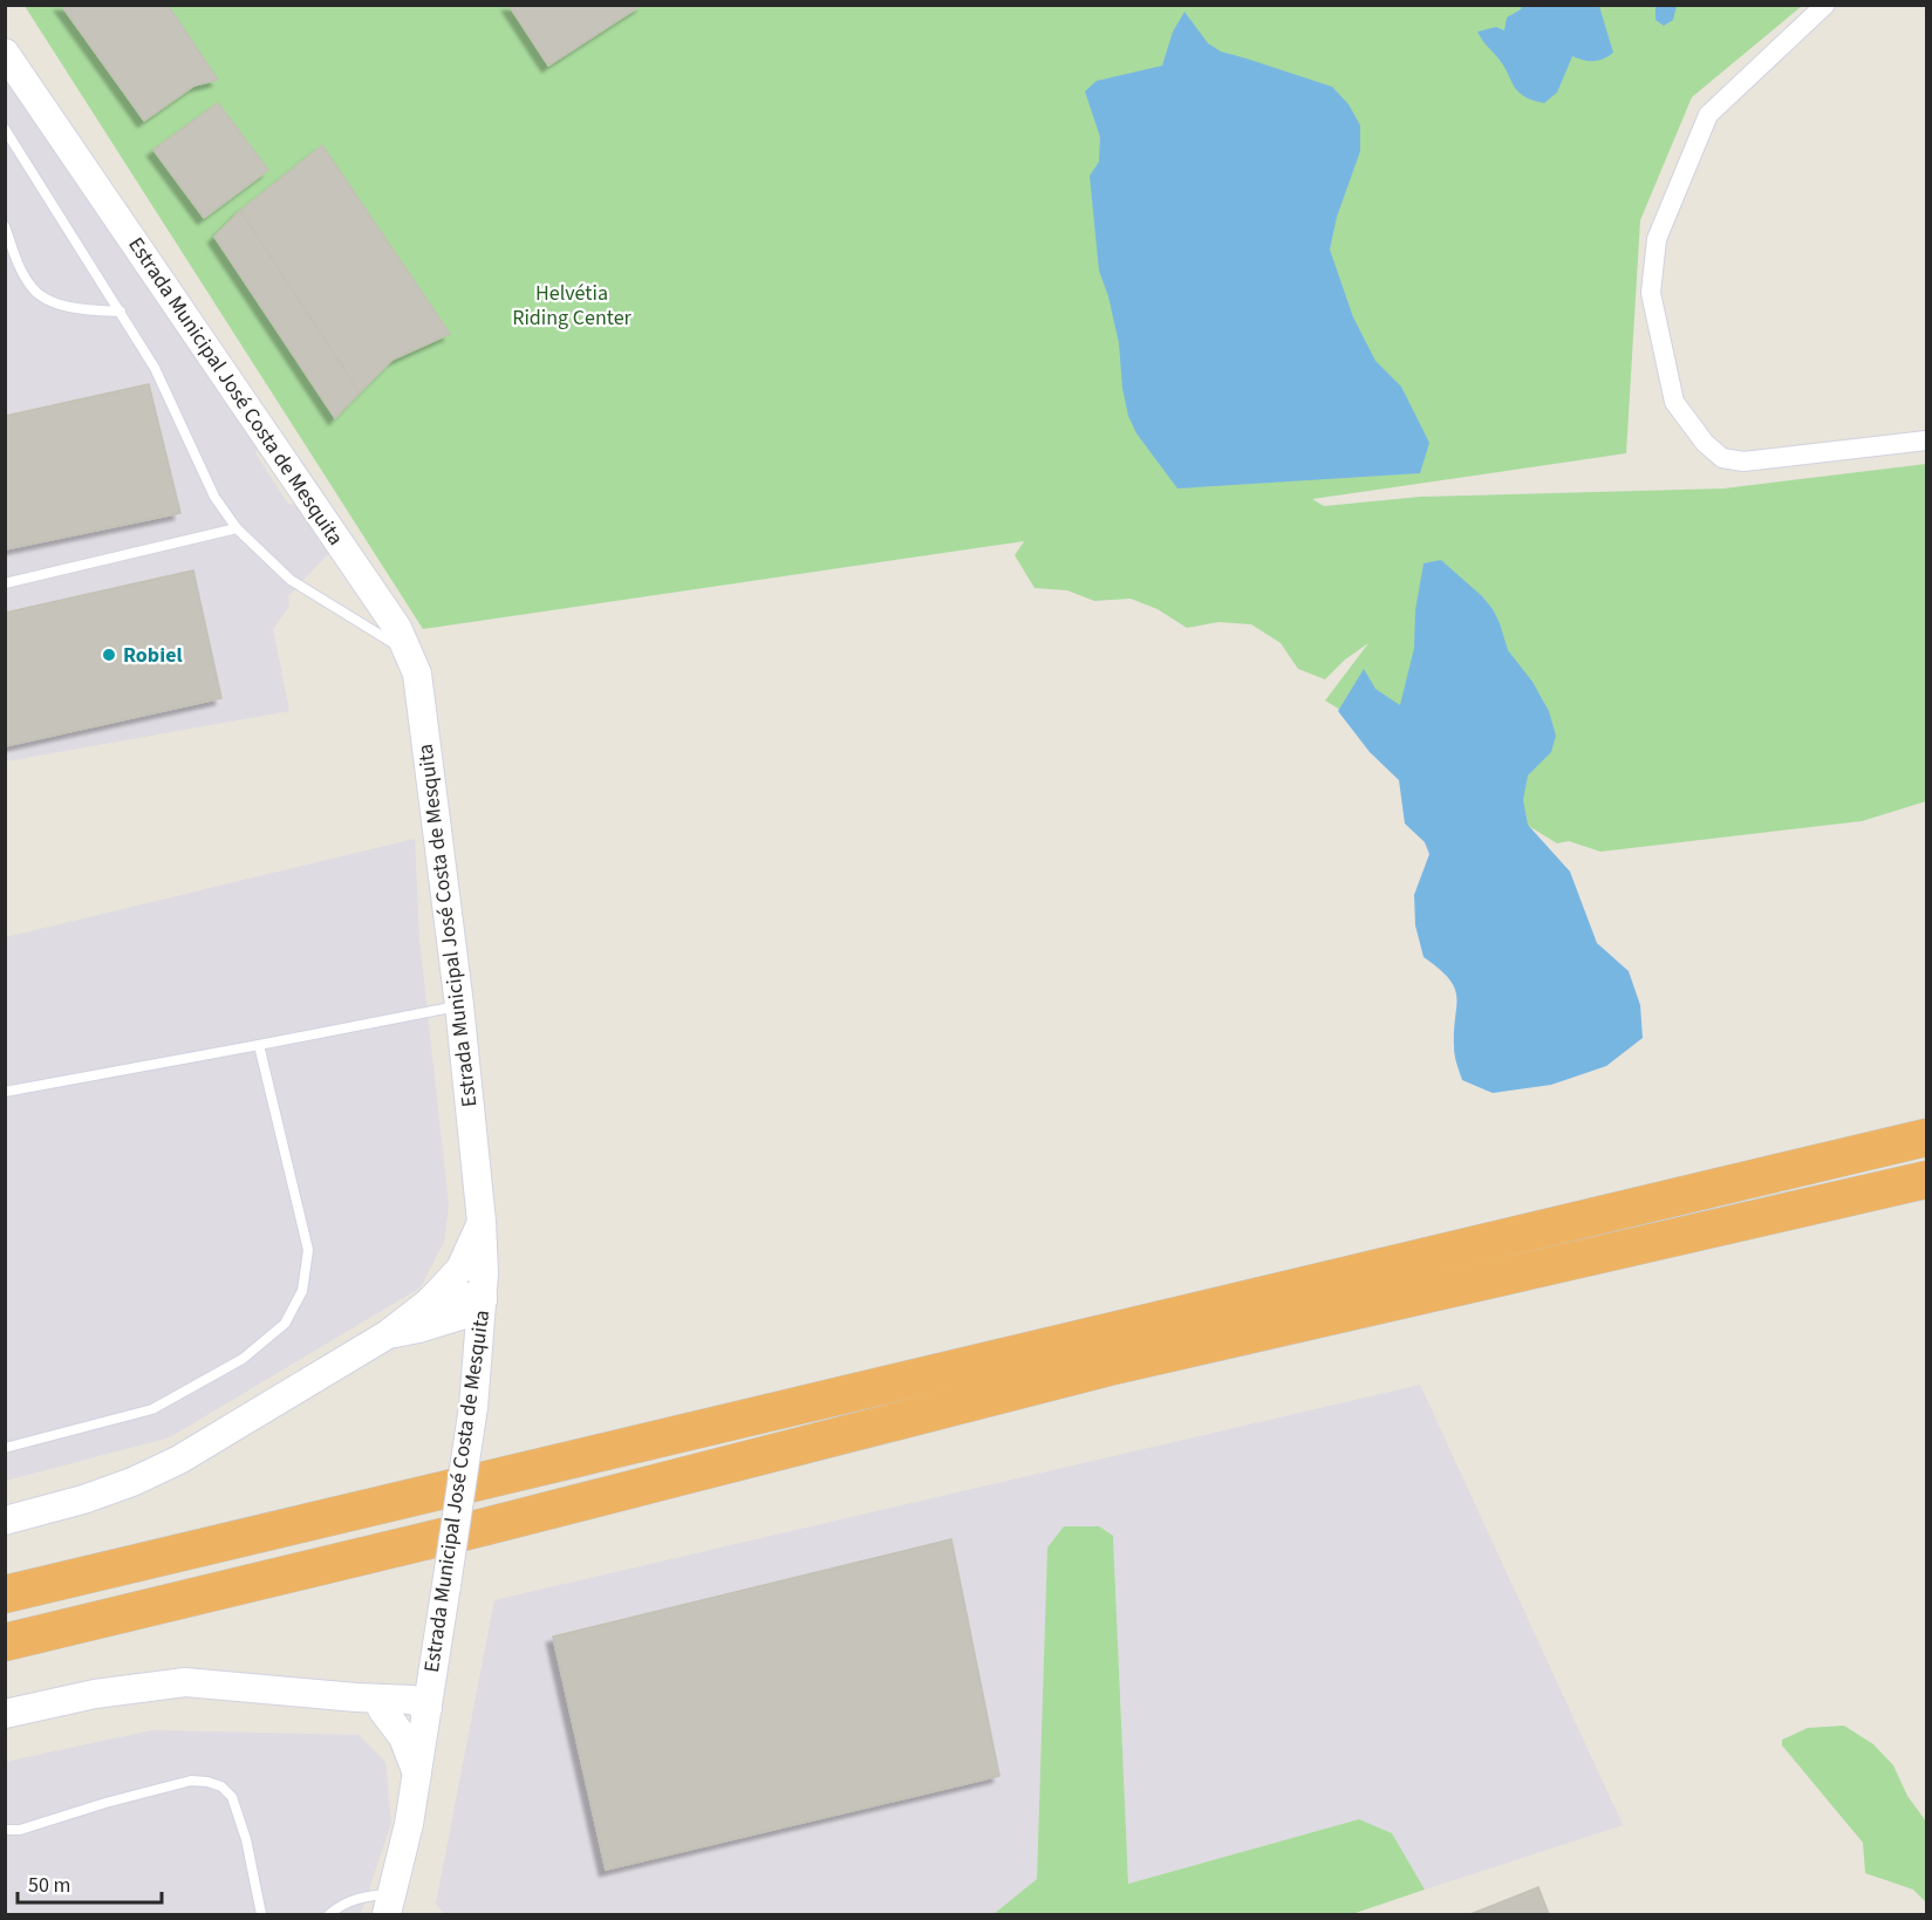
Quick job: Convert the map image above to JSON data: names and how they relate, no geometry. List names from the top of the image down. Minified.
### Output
{"streets":{"main road":["Estrada Municipal José Costa de Mesquita"]},"parks":["Helvétia Riding Center"],"places":["Robiel"],"scale_bar":"50 m"}
